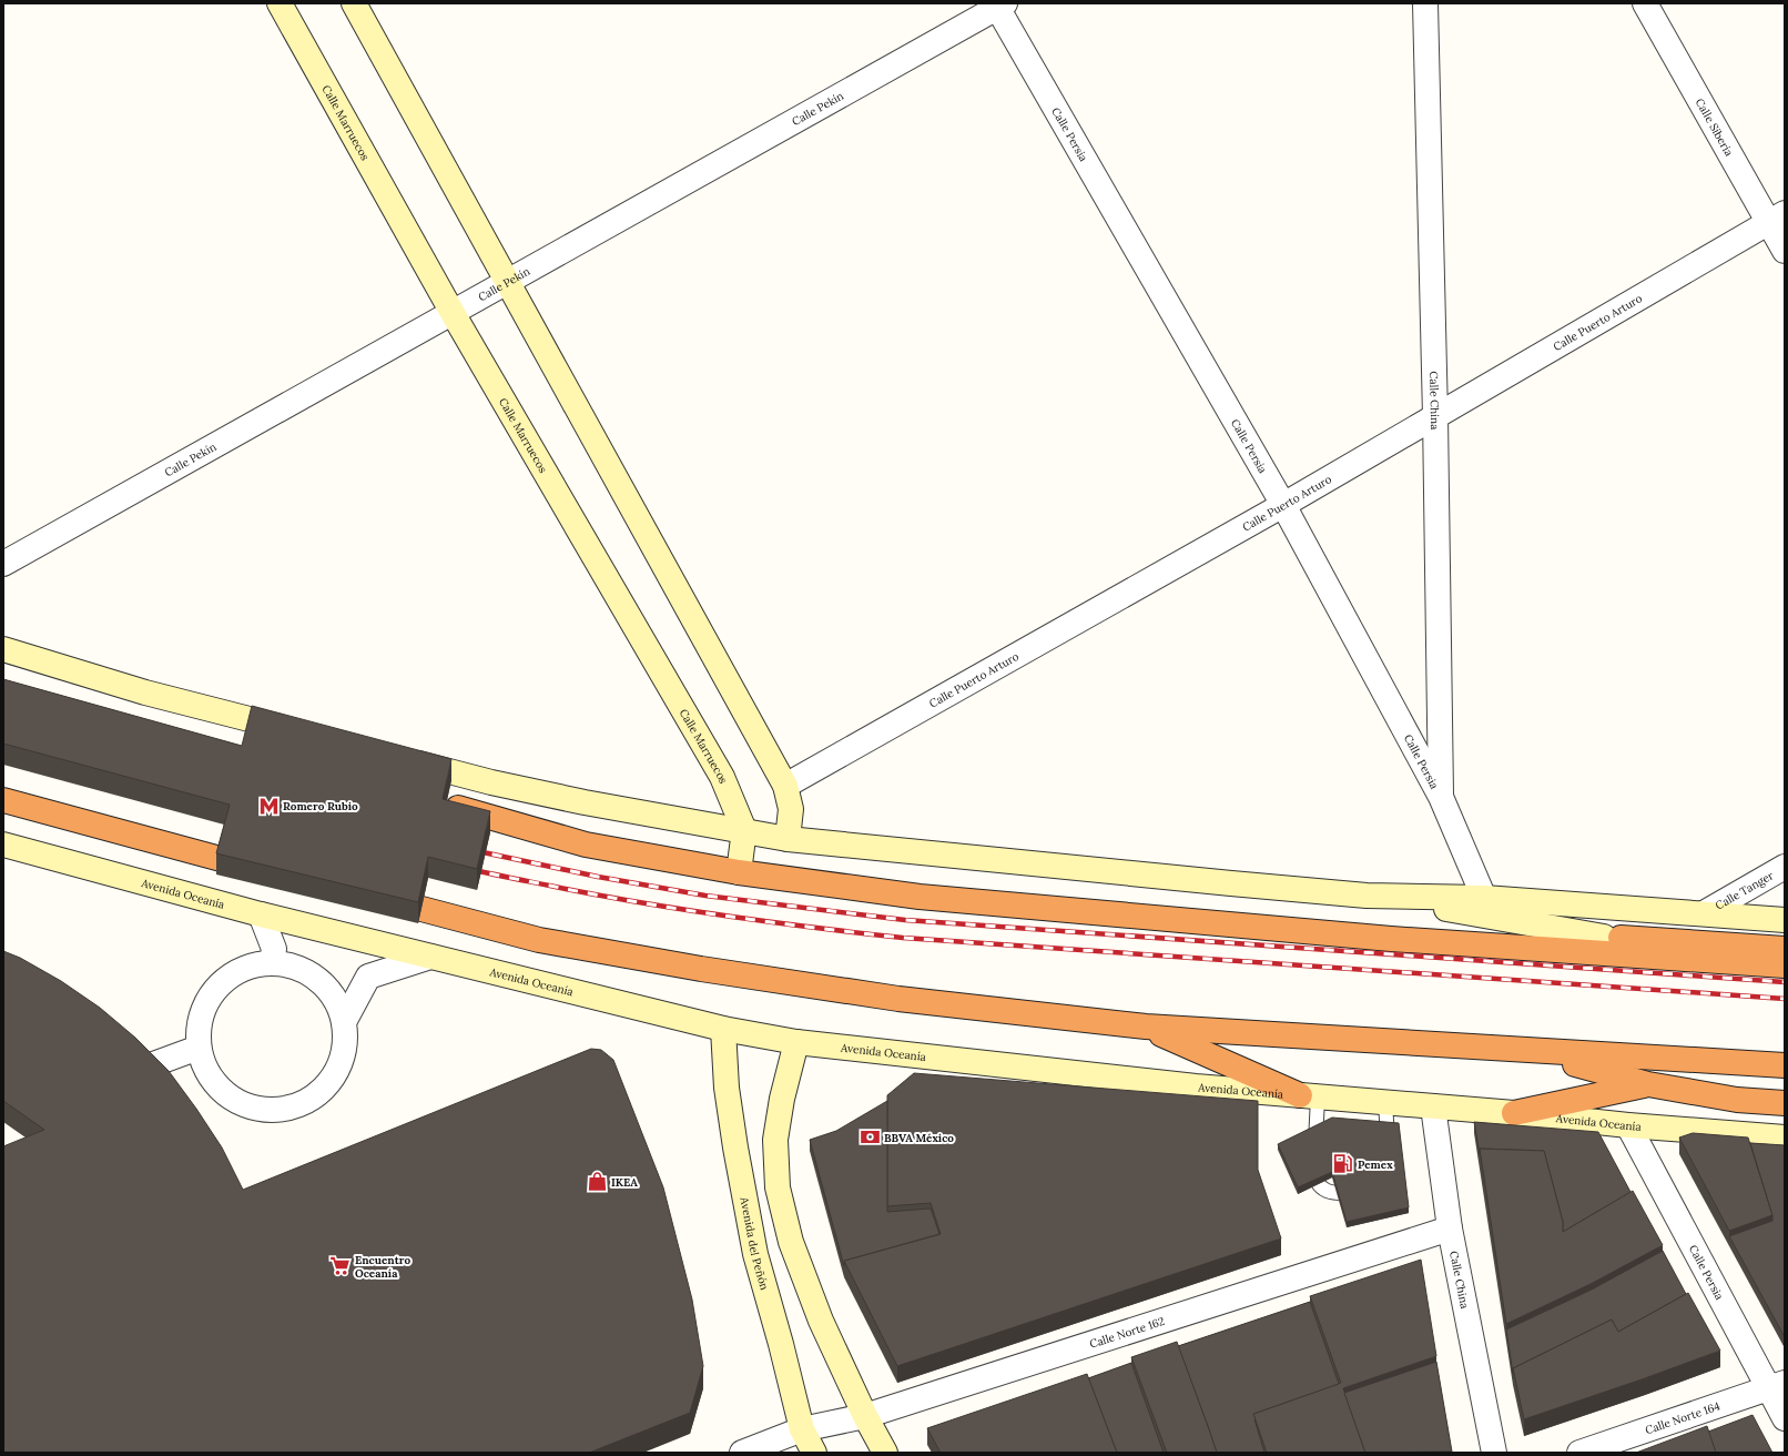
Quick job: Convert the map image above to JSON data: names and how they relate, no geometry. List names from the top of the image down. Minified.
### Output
{"streets":{"main road":["Calle Marruecos","Avenida Oceanía","Avenida del Peñón"],"street":["Calle Pekín","Calle Siberia","Calle Persia","Calle Puerto Arturo","Calle China","Calle Tanger","Calle Norte 162","Calle Norte 164"]},"crossings":[["Calle Pekín","Calle Marruecos"],["Calle Pekín","Calle Persia"],["Calle Siberia","Calle Puerto Arturo"],["Calle Persia","Calle Puerto Arturo"],["Calle Persia","Calle China"],["Calle Persia","Avenida Oceanía"],["Calle Persia","Calle Norte 164"],["Calle Puerto Arturo","Calle China"],["Calle China","Avenida Oceanía"],["Calle China","Calle Norte 162"],["Avenida Oceanía","Avenida del Peñón"],["Avenida del Peñón","Calle Norte 162"]],"places":{"metro station":["Romero Rubio"],"bank":["BBVA México"],"fuel station":["Pemex"],"shop":["IKEA"],"supermarket":["Encuentro Oceanía"]}}
